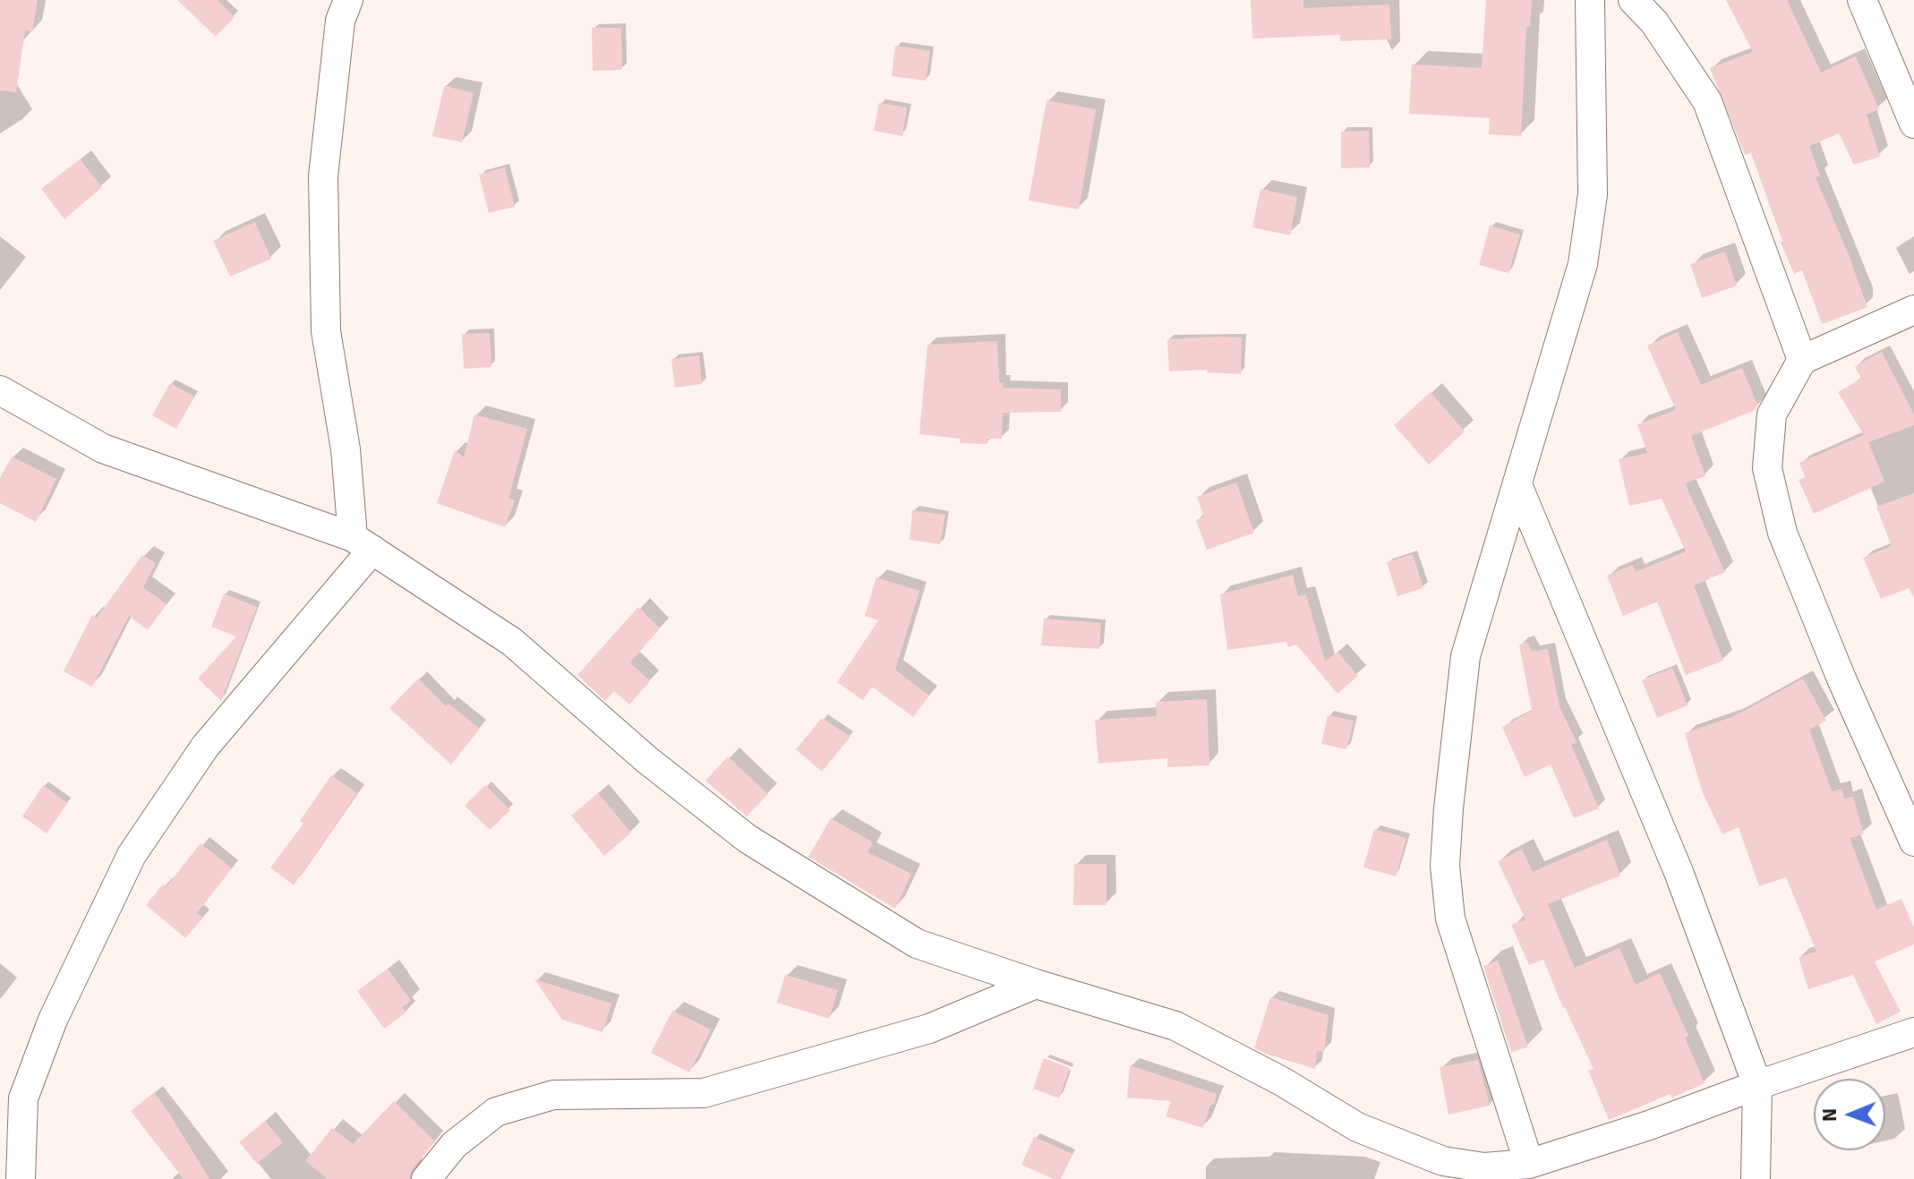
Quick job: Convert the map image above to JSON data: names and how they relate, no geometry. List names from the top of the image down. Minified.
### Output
{"north":"left"}
